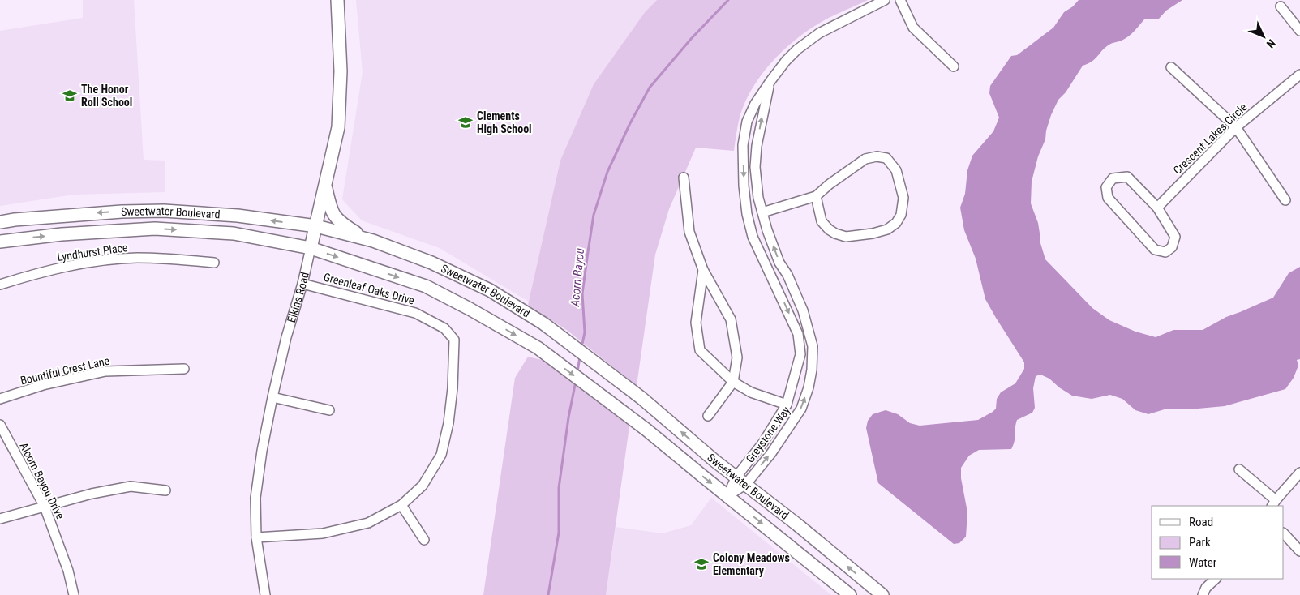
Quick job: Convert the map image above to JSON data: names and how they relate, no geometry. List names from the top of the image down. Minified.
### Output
{"streets":{"main road":["Sweetwater Boulevard","Elkins Road"],"street":["Crescent Lakes Circle","Lyndhurst Place","Greenleaf Oaks Drive","Bountiful Crest Lane","Greystone Way","Alcorn Bayou Drive"]},"crossings":[["Sweetwater Boulevard","Elkins Road"],["Sweetwater Boulevard","Greystone Way"],["Greenleaf Oaks Drive","Elkins Road"]],"water":["Acorn Bayou"],"places":{"school or university":["The Honor Roll School","Clements High School","Colony Meadows Elementary"]},"legend":["Road","Park","Water"],"north":"bottom right"}
